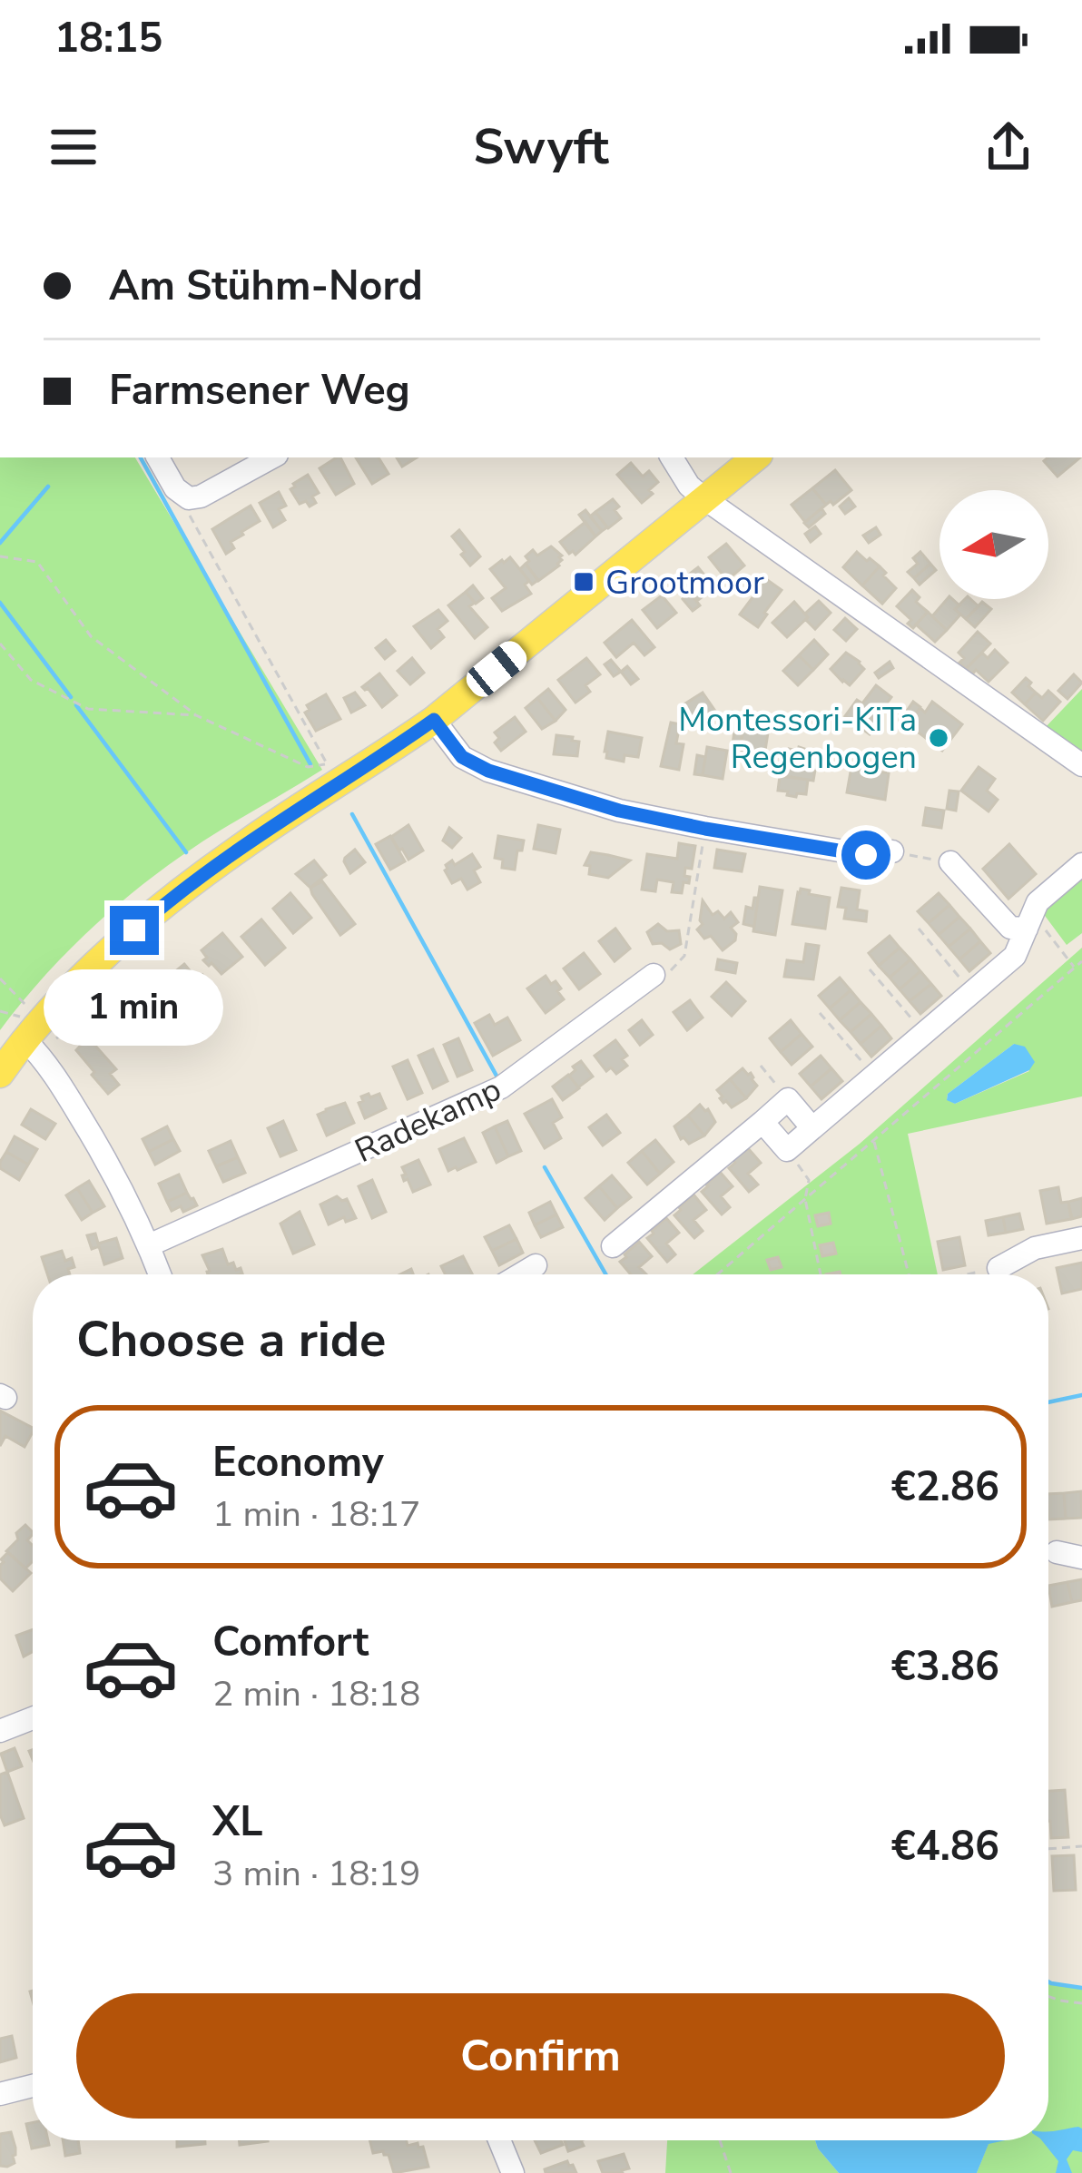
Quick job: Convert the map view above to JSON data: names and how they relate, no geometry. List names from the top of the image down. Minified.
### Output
{"streets":{"street":["Radekamp"]},"places":{"transit":["Grootmoor"],"other":["Montessori-KiTa Regenbogen"]},"north":"left","page":{"status":"18:15","header":"Swyft","banner":["Am Stühm-Nord","Farmsener Weg"],"bubble":"1 min","heading":"Choose a ride","list":[{"name":"Economy","note":"1 min · 18:17","value":"€2.86"},{"name":"Comfort","note":"2 min · 18:18","value":"€3.86"},{"name":"XL","note":"3 min · 18:19","value":"€4.86"}],"buttons":"Confirm"}}
